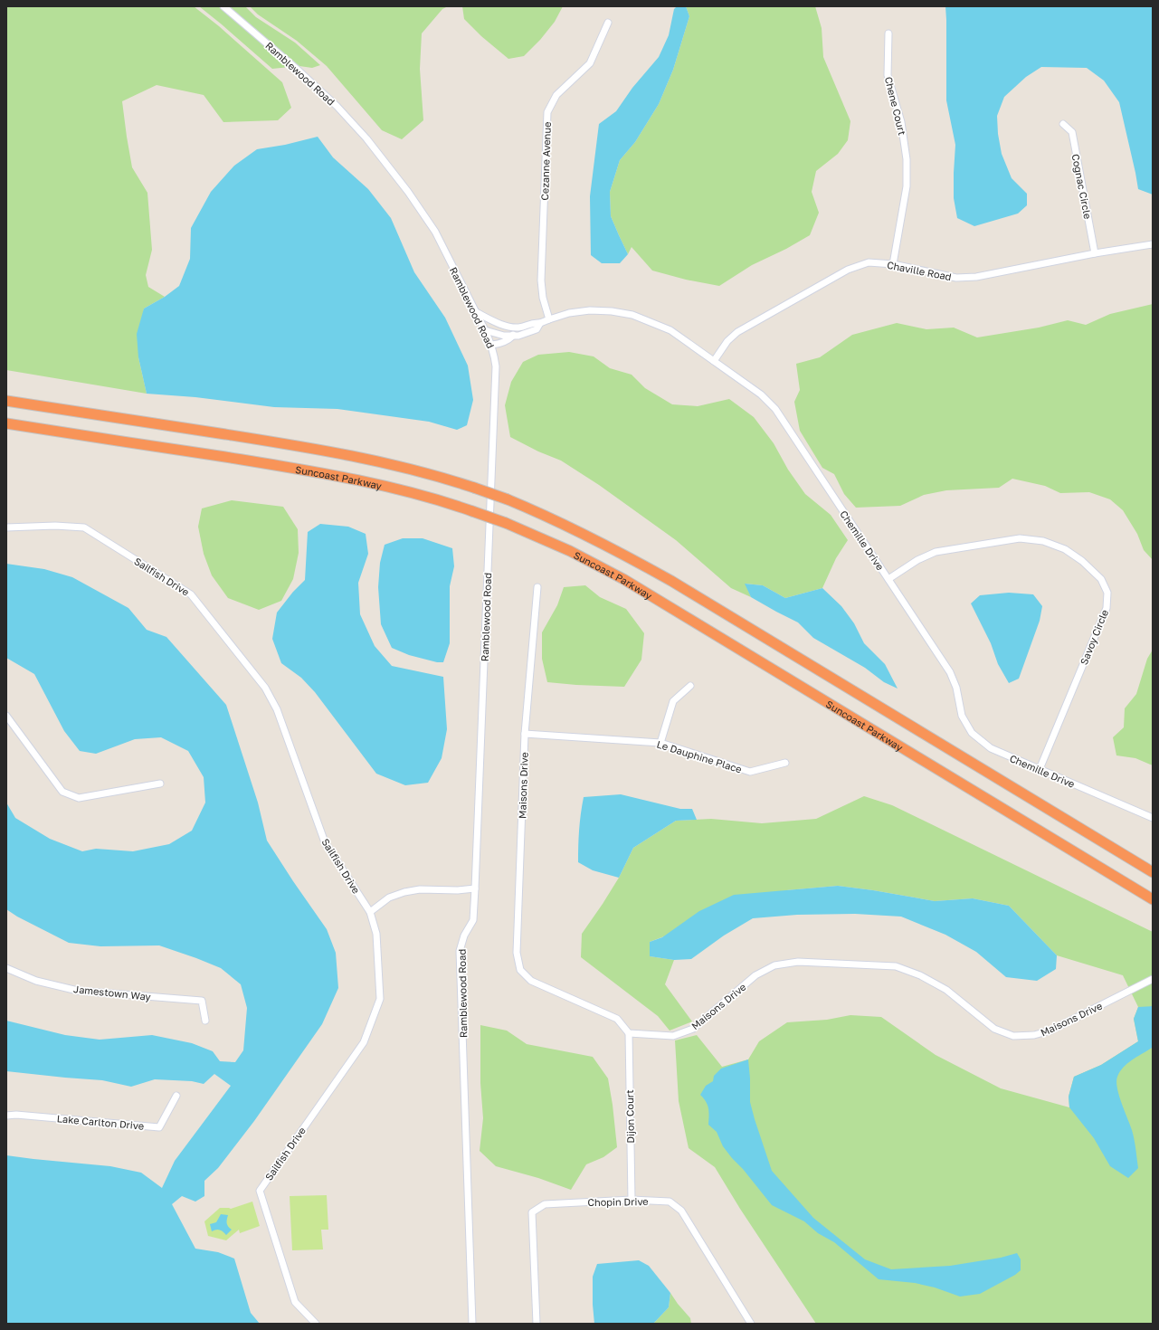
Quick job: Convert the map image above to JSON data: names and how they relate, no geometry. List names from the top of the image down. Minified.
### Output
{"streets":{"highway":["Suncoast Parkway"],"street":["Ramblewood Road","Chene Court","Cezanne Avenue","Cognac Circle","Chaville Road","Chemille Drive","Sailfish Drive","Savoy Circle","Le Dauphine Place","Maisons Drive","Jamestown Way","Dijon Court","Lake Carlton Drive","Chopin Drive"]},"crossings":[["Ramblewood Road","Chemille Drive"],["Chene Court","Chaville Road"],["Cezanne Avenue","Chemille Drive"],["Cognac Circle","Chaville Road"],["Chaville Road","Chemille Drive"],["Chemille Drive","Savoy Circle"],["Le Dauphine Place","Maisons Drive"],["Maisons Drive","Dijon Court"],["Dijon Court","Chopin Drive"]]}
